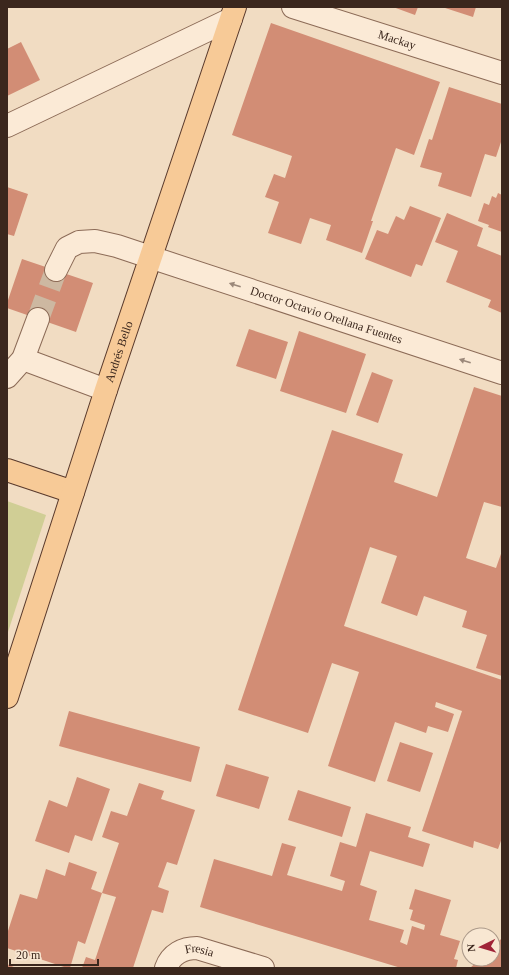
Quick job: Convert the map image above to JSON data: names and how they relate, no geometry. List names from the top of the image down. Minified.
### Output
{"streets":{"main road":["Andrés Bello"],"street":["Mackay","Doctor Octavio Orellana Fuentes","Fresia"]},"crossings":[["Doctor Octavio Orellana Fuentes","Andrés Bello"]],"one_way":["Doctor Octavio Orellana Fuentes"],"scale_bar":"20 m","north":"left"}
